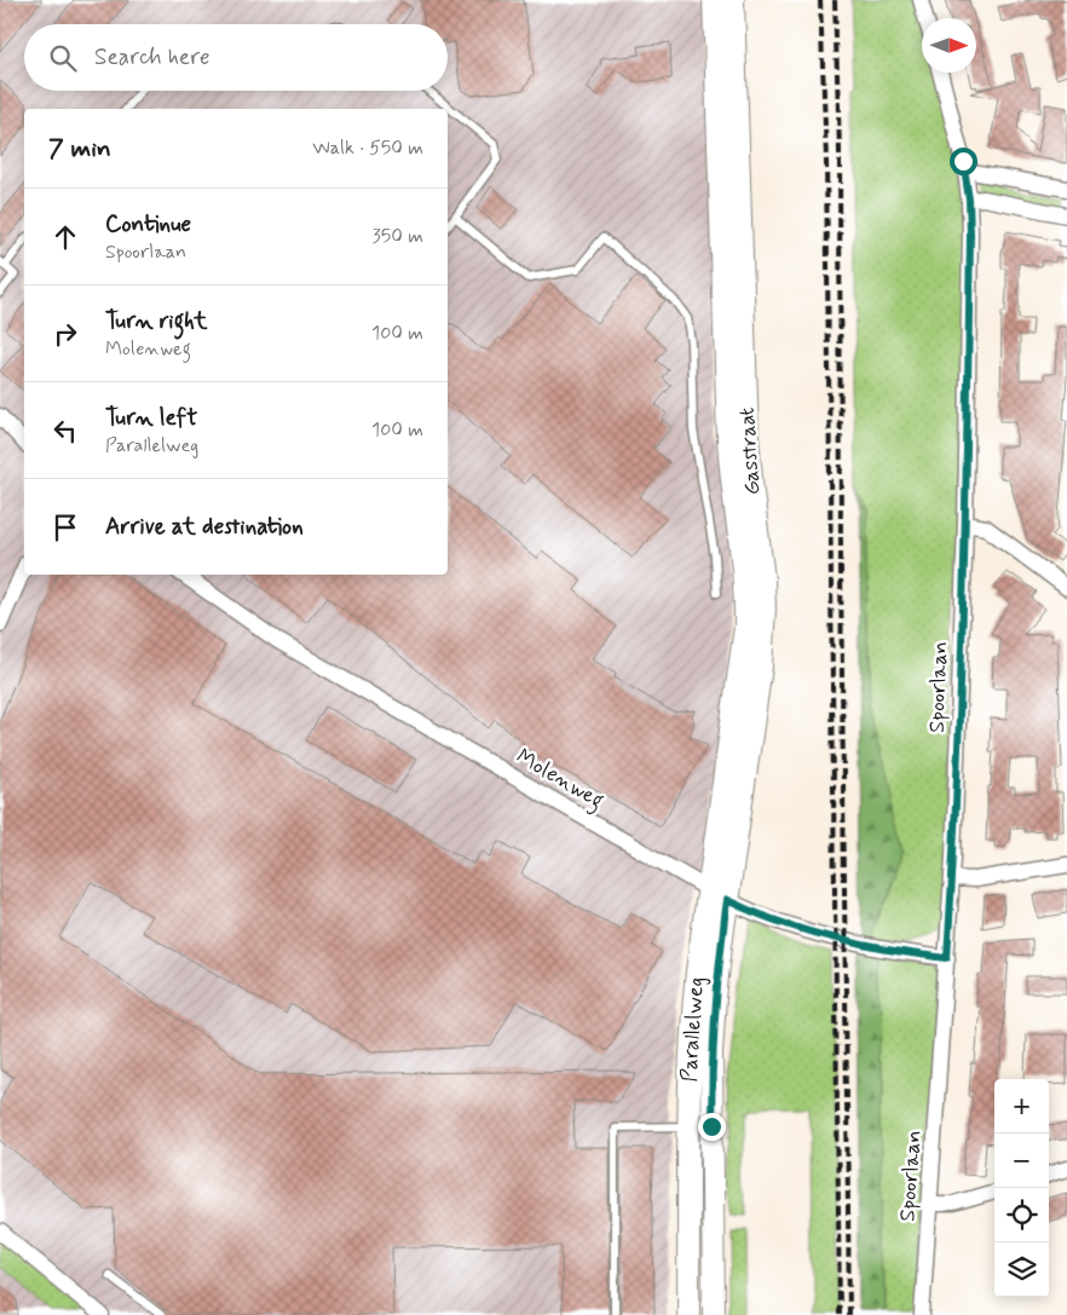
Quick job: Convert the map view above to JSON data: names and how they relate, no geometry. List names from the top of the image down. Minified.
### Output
{"streets":{"street":["Gasstraat","Spoorlaan","Molenweg","Parallelweg"]},"crossings":[["Gasstraat","Molenweg"],["Gasstraat","Parallelweg"],["Spoorlaan","Molenweg"],["Molenweg","Parallelweg"]],"north":"right","page":{"search":"Search here","heading":["7 min","Walk · 550 m"],"list":[["Continue","Spoorlaan","350 m"],["Turn right","Molenweg","100 m"],["Turn left","Parallelweg","100 m"],"Arrive at destination"],"map_buttons":["+","−"]}}
